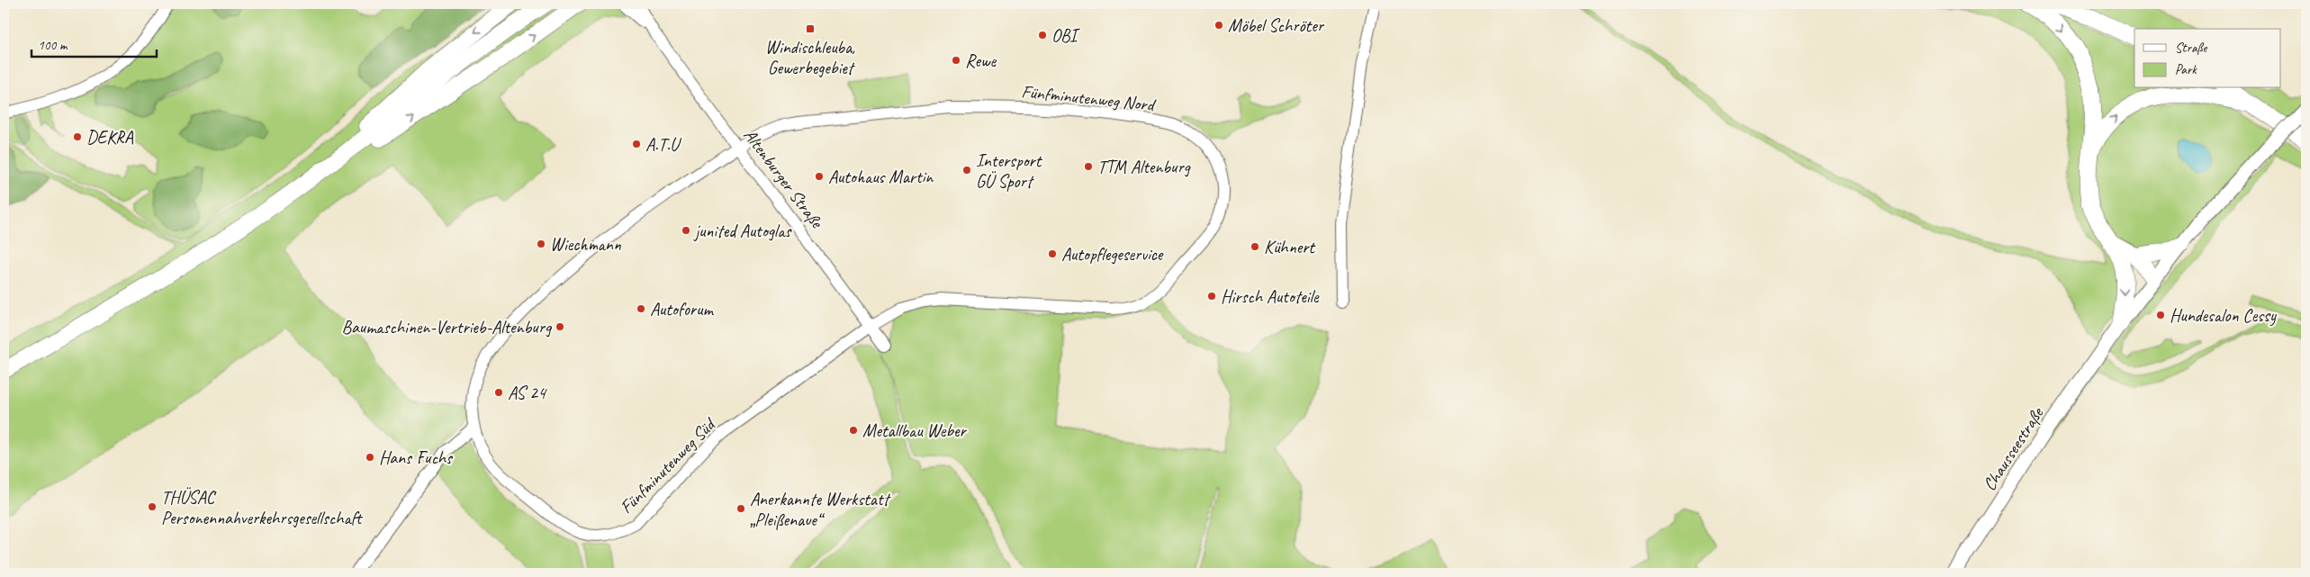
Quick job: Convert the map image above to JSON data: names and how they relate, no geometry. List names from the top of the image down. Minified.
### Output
{"streets":{"main road":["Chausseestraße"],"street":["Fünfminutenweg Nord","Altenburger Straße","Fünfminutenweg Süd"]},"crossings":[["Fünfminutenweg Nord","Altenburger Straße"],["Fünfminutenweg Nord","Fünfminutenweg Süd"],["Altenburger Straße","Fünfminutenweg Süd"]],"places":{"other":["Möbel Schröter","OBI","Rewe","DEKRA","A.T.U","TTM Altenburg","Intersport GÜ Sport","Autohaus Martin","junited Autoglas","Wiechmann","Kühnert","Autopflegeservice","Hirsch Autoteile","Autoforum","Hundesalon Cessy","Baumaschinen-Vertrieb-Altenburg","AS 24","Metallbau Weber","Hans Fuchs","THÜSAC Personennahverkehrsgesellschaft","Anerkannte Werkstatt „Pleißenaue“"],"transit":["Windischleuba, Gewerbegebiet"]},"legend":["Straße","Park"],"scale_bar":"100 m"}
